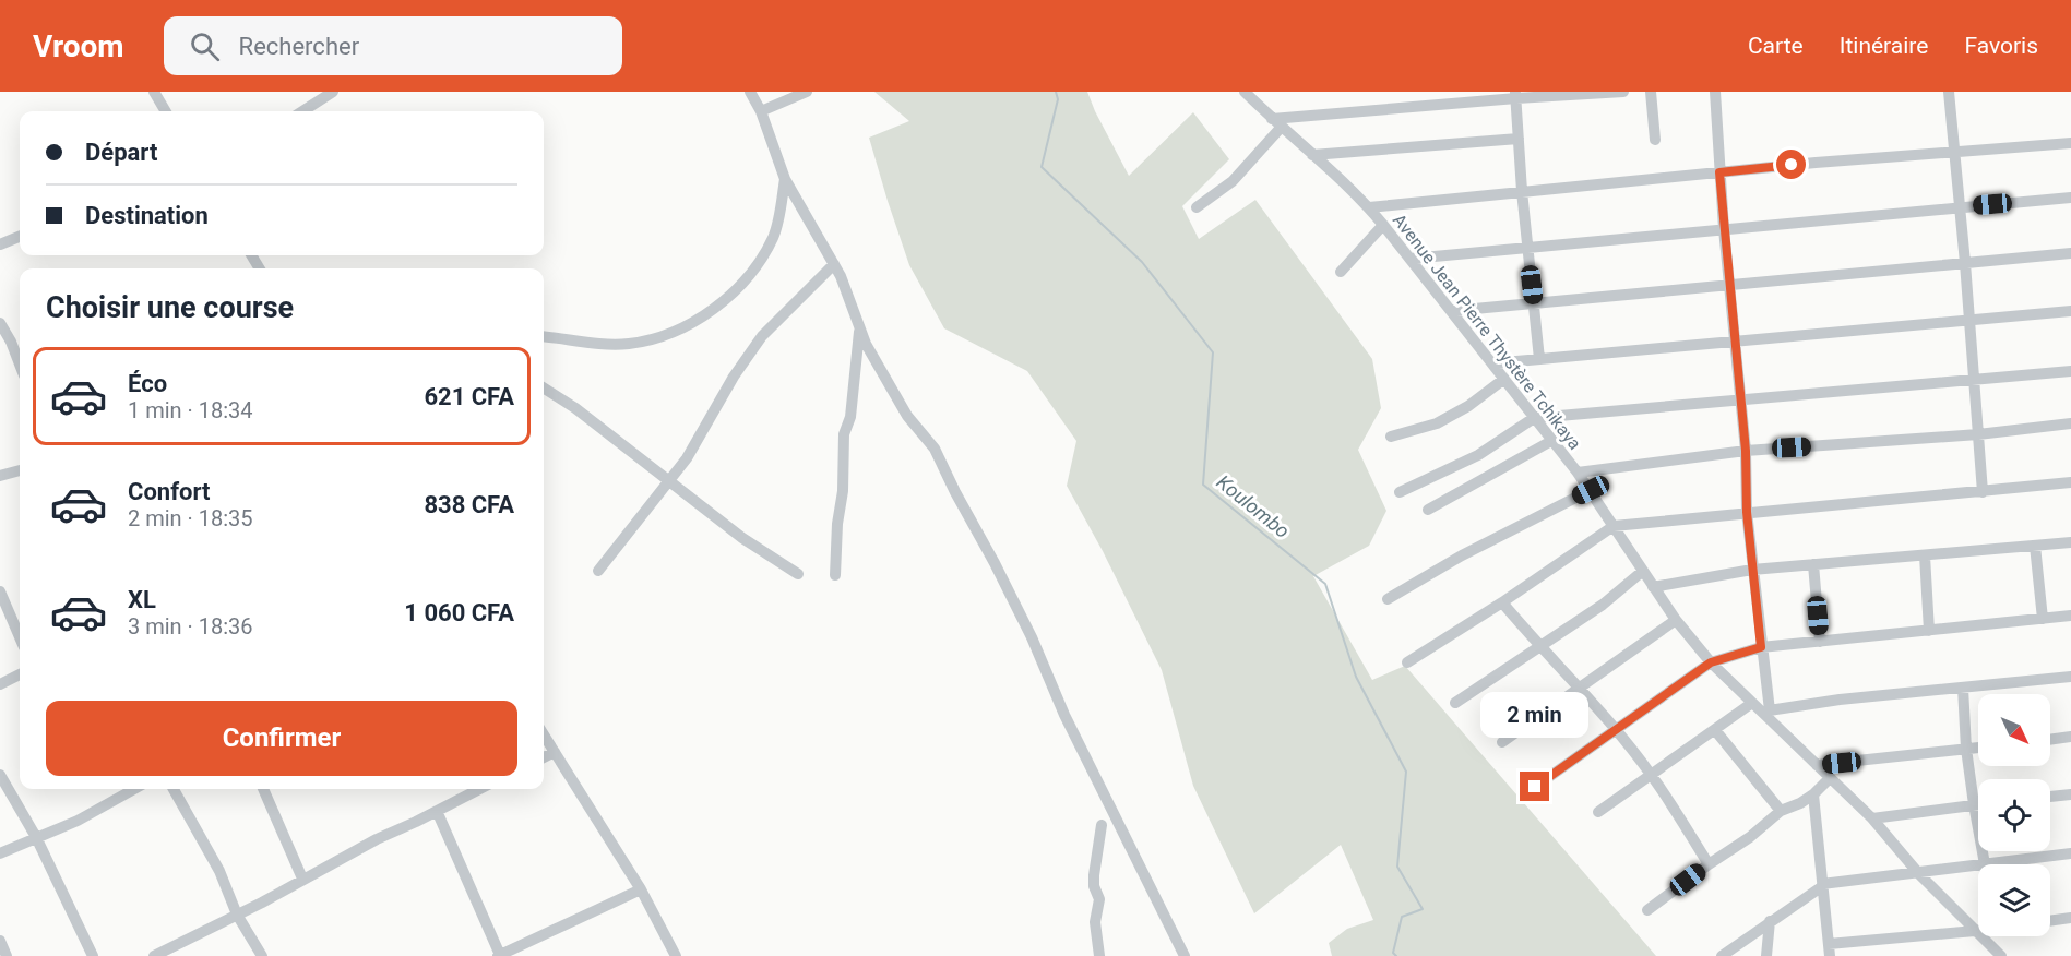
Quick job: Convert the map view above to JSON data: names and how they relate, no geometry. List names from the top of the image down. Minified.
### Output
{"streets":{"street":["Avenue Jean Pierre Thystère Tchikaya"]},"water":["Koulombo"],"north":"bottom right","page":{"header":"Vroom","search":"Rechercher","nav":["Carte","Itinéraire","Favoris"],"banner":["Départ","Destination"],"heading":"Choisir une course","list":[{"name":"Éco","note":"1 min · 18:34","value":"621 CFA"},{"name":"Confort","note":"2 min · 18:35","value":"838 CFA"},{"name":"XL","note":"3 min · 18:36","value":"1 060 CFA"}],"buttons":"Confirmer","bubble":"2 min"}}
